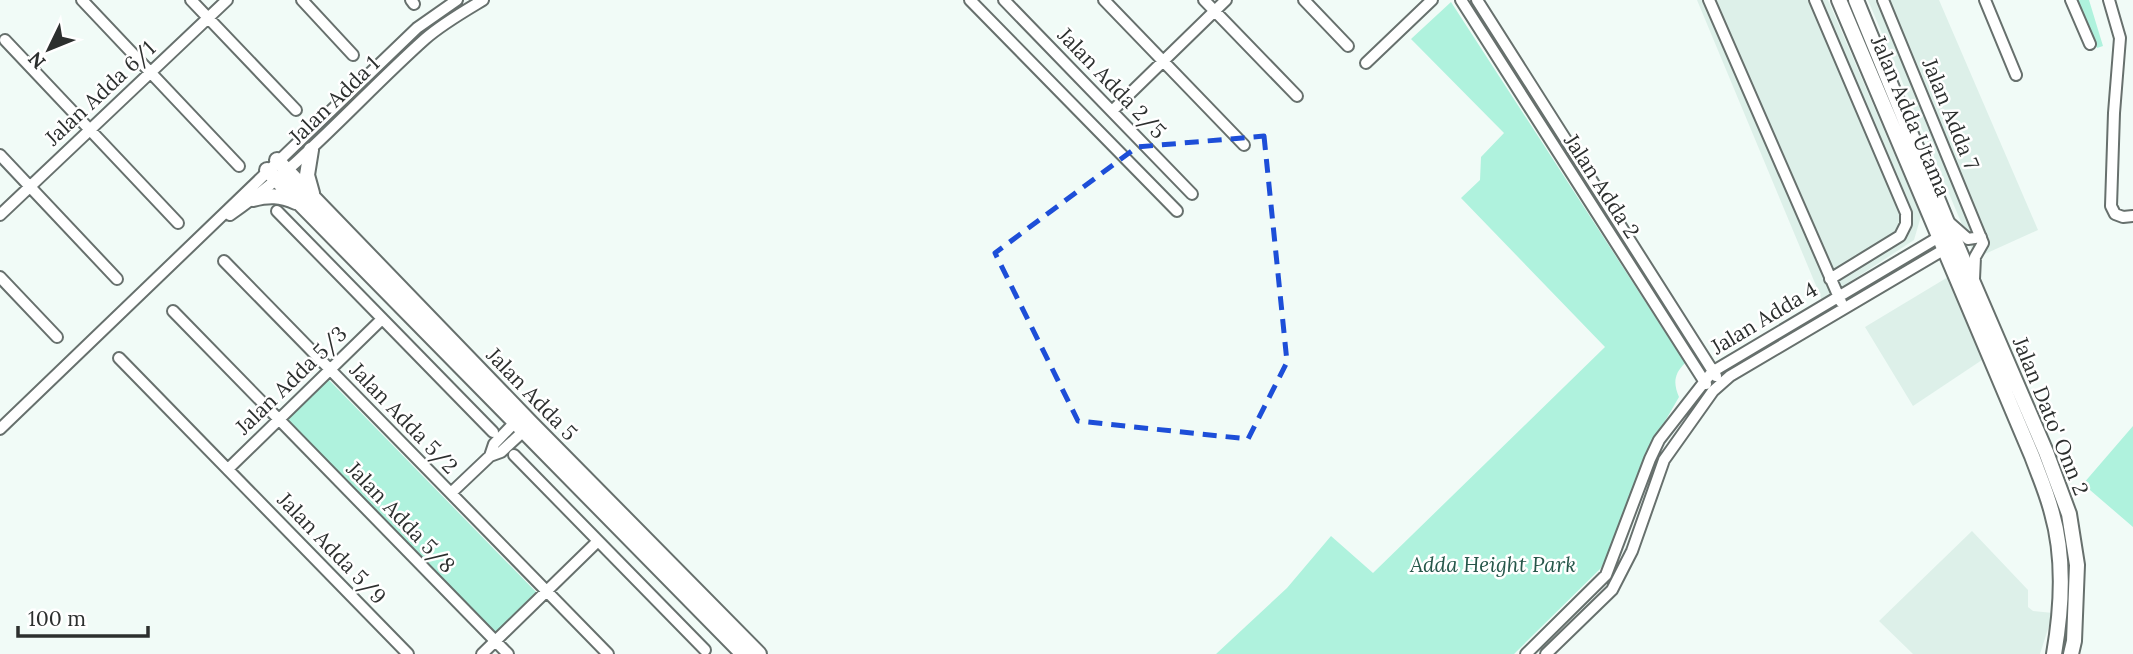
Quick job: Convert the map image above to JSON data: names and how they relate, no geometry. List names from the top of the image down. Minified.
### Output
{"streets":{"main road":["Jalan Adda Utama","Jalan Adda 5","Jalan Dato' Onn 2"],"street":["Jalan Adda 2/5","Jalan Adda 6/1","Jalan Adda 1","Jalan Adda 7","Jalan Adda 2","Jalan Adda 4","Jalan Adda 5/3","Jalan Adda 5/2","Jalan Adda 5/8","Jalan Adda 5/9"]},"crossings":[["Jalan Adda 1","Jalan Adda 5"],["Jalan Adda Utama","Jalan Adda 4"],["Jalan Adda Utama","Jalan Dato' Onn 2"],["Jalan Adda 2","Jalan Adda 4"],["Jalan Adda 4","Jalan Dato' Onn 2"],["Jalan Adda 5/3","Jalan Adda 5/2"],["Jalan Adda 5/3","Jalan Adda 5/8"],["Jalan Adda 5/3","Jalan Adda 5/9"]],"parks":["Adda Height Park"],"scale_bar":"100 m","north":"bottom left"}
